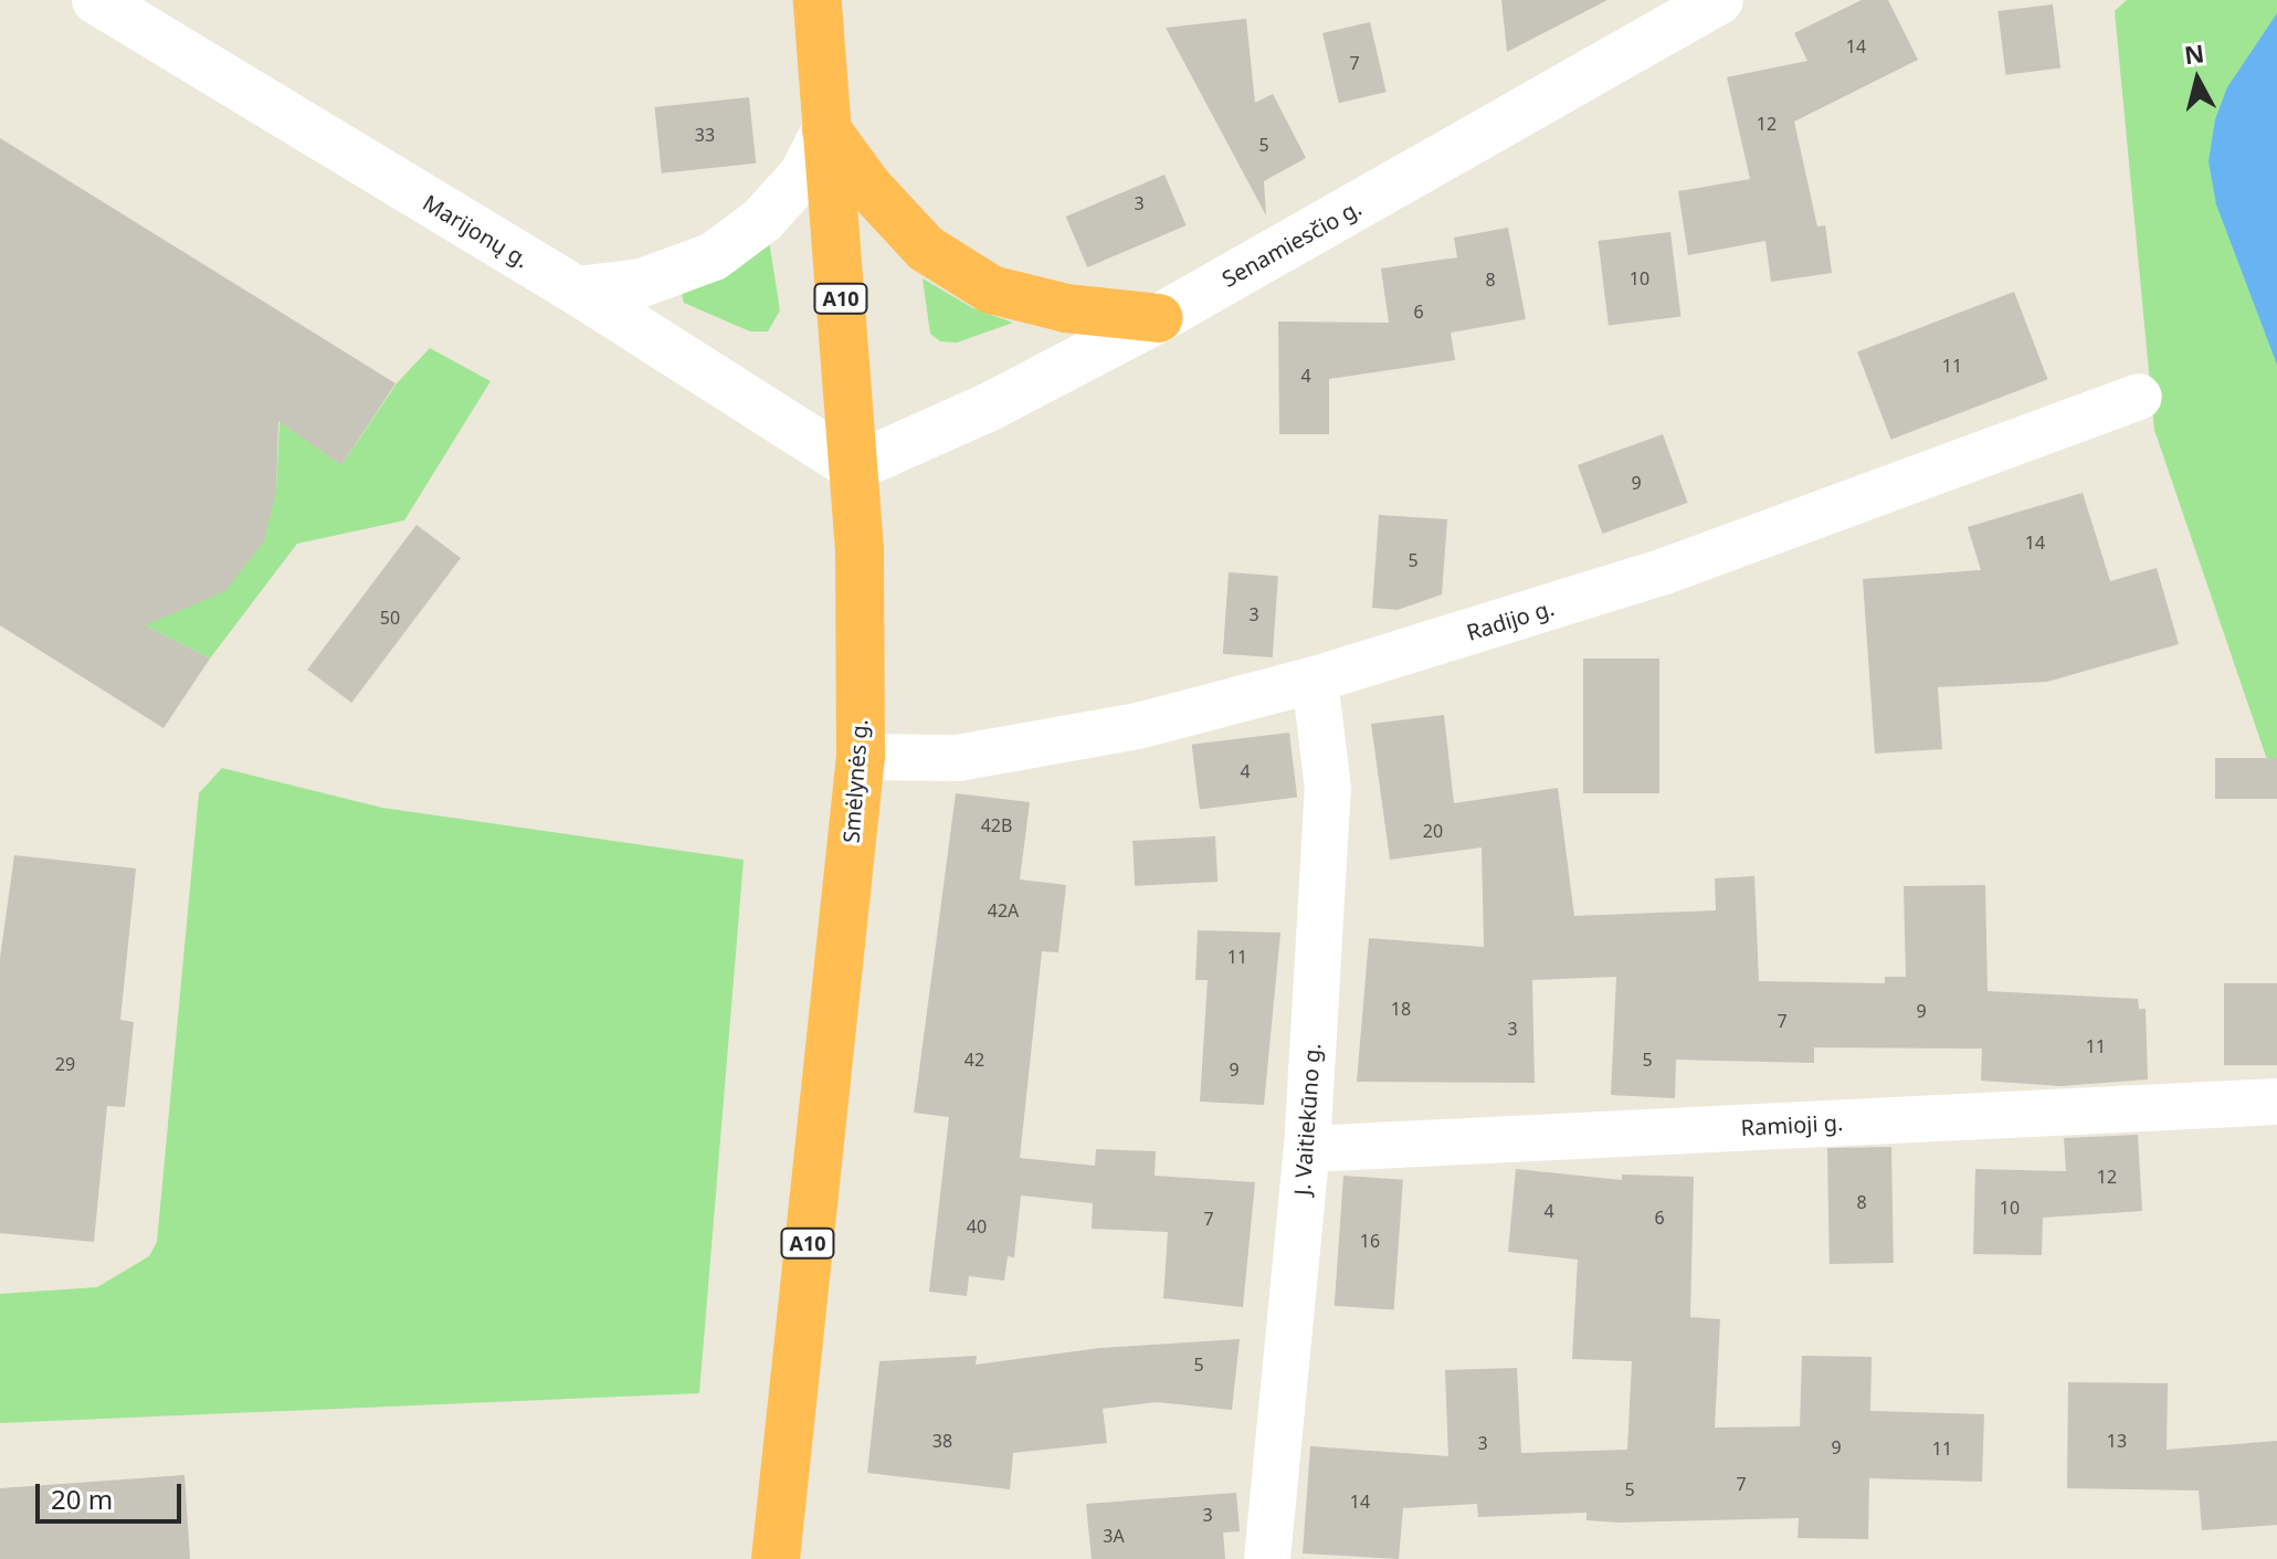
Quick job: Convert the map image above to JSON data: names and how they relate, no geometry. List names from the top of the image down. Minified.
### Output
{"streets":{"highway":["A10","Smėlynės g."],"main road":["Marijonų g.","Senamiesčio g."],"street":["Radijo g.","J. Vaitiekūno g.","Ramioji g."]},"crossings":[["Marijonų g.","Senamiesčio g."],["Marijonų g.","Smėlynės g."],["Senamiesčio g.","Smėlynės g."],["Radijo g.","Smėlynės g."],["Radijo g.","J. Vaitiekūno g."],["J. Vaitiekūno g.","Ramioji g."]],"house_numbers":["14","7","12","33","5","3","10","8","6","11","4","9","14","5","3","50","4","42B","20","42A","11","18","9","7","3","11","42","5","29","9","12","8","10","4","6","7","40","16","5","38","13","3","9","11","7","5","14","3","3A"],"scale_bar":"20 m","north":"top"}
